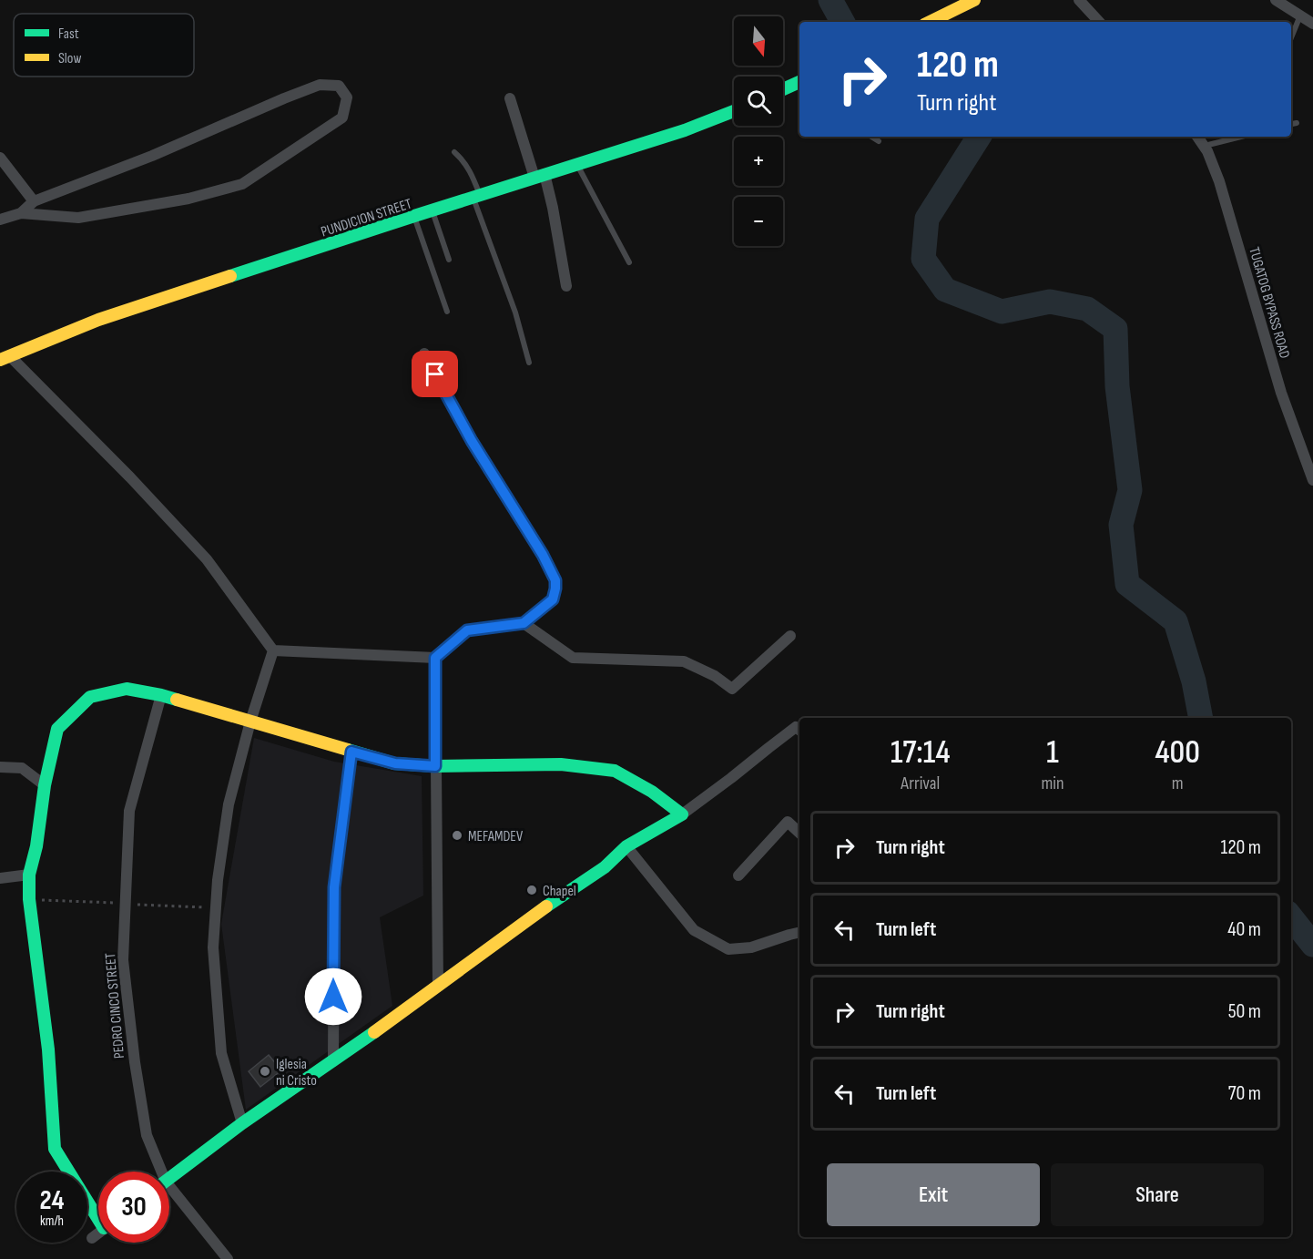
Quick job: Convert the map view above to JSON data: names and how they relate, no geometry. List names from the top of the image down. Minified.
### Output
{"streets":{"street":["PUNDICION STREET","TUGATOG BYPASS ROAD","PEDRO CINCO STREET"]},"places":["MEFAMDEV","Chapel","Iglesia ni Cristo"],"legend":["Fast","Slow"],"north":"bottom","page":{"map_buttons":["+","−"],"turn":["120 m","Turn right"],"eta":["17:14","Arrival","1","min","400","m"],"list":[{"name":"Turn right","value":"120 m"},{"name":"Turn left","value":"40 m"},{"name":"Turn right","value":"50 m"},{"name":"Turn left","value":"70 m"}],"buttons":["Exit","Share"],"speed":"24 km/h","limit":"30"}}
